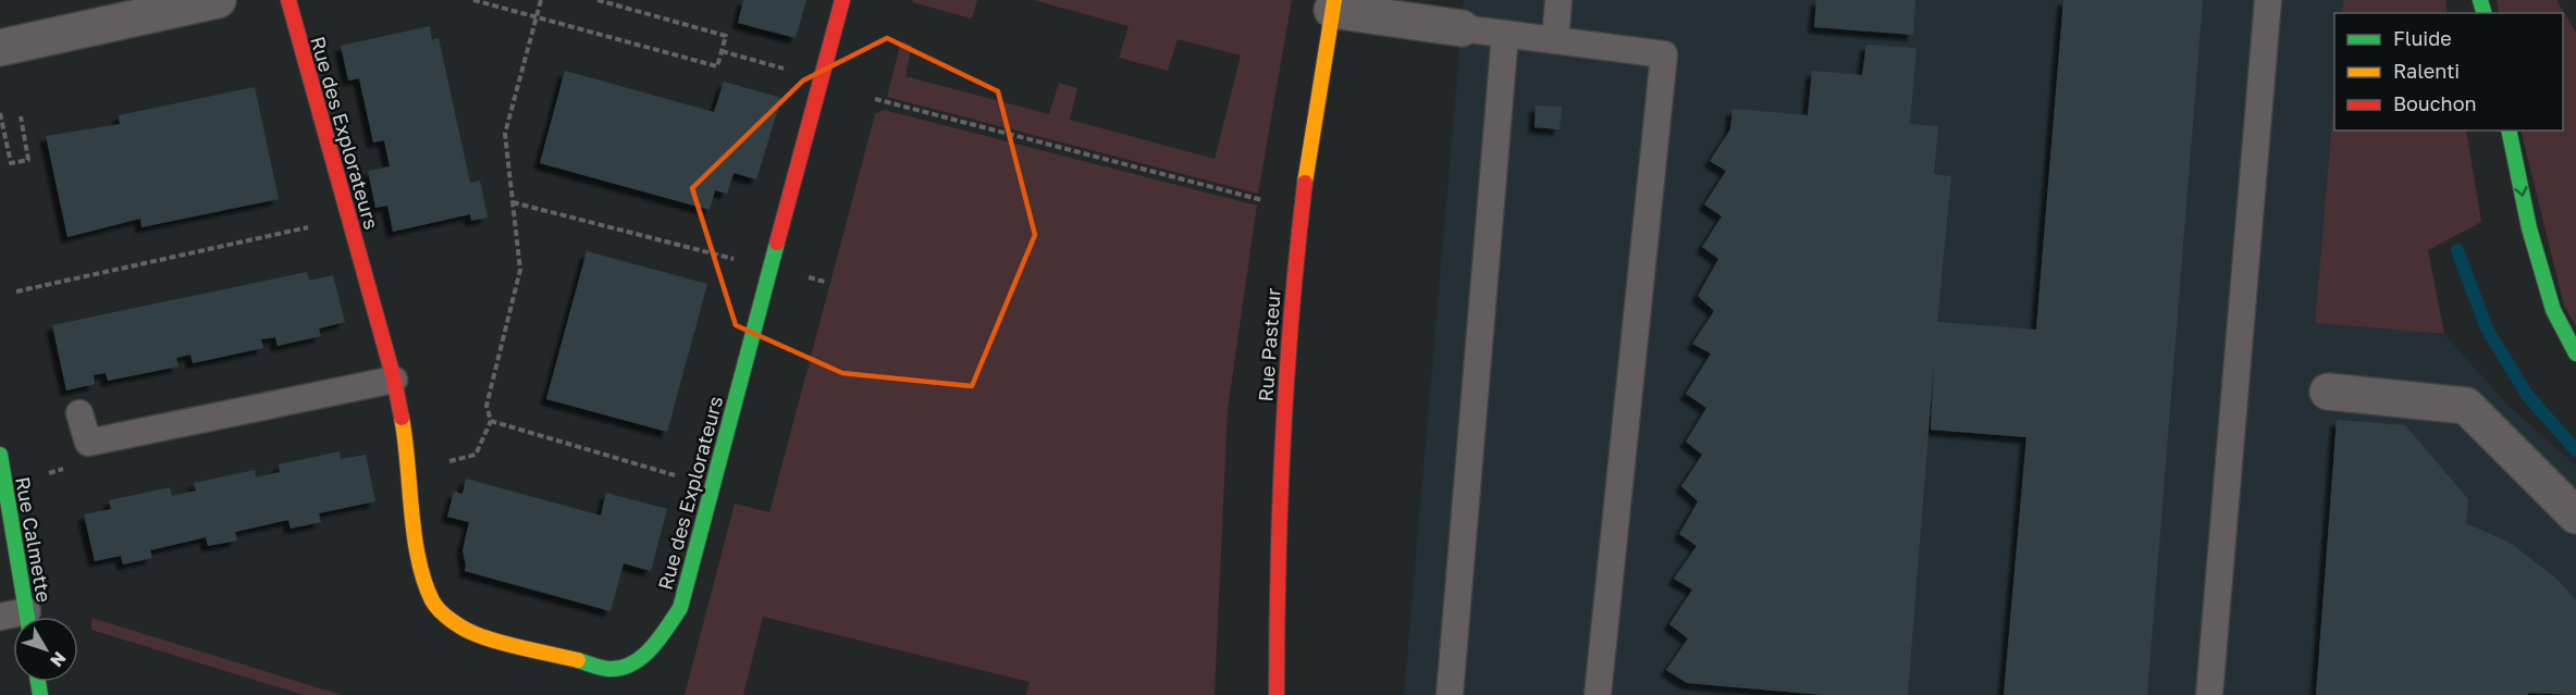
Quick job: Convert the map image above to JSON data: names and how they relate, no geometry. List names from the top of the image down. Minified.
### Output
{"streets":{"main road":["Rue des Explorateurs","Rue Pasteur","Rue Calmette"]},"legend":["Fluide","Ralenti","Bouchon"],"north":"bottom right"}
